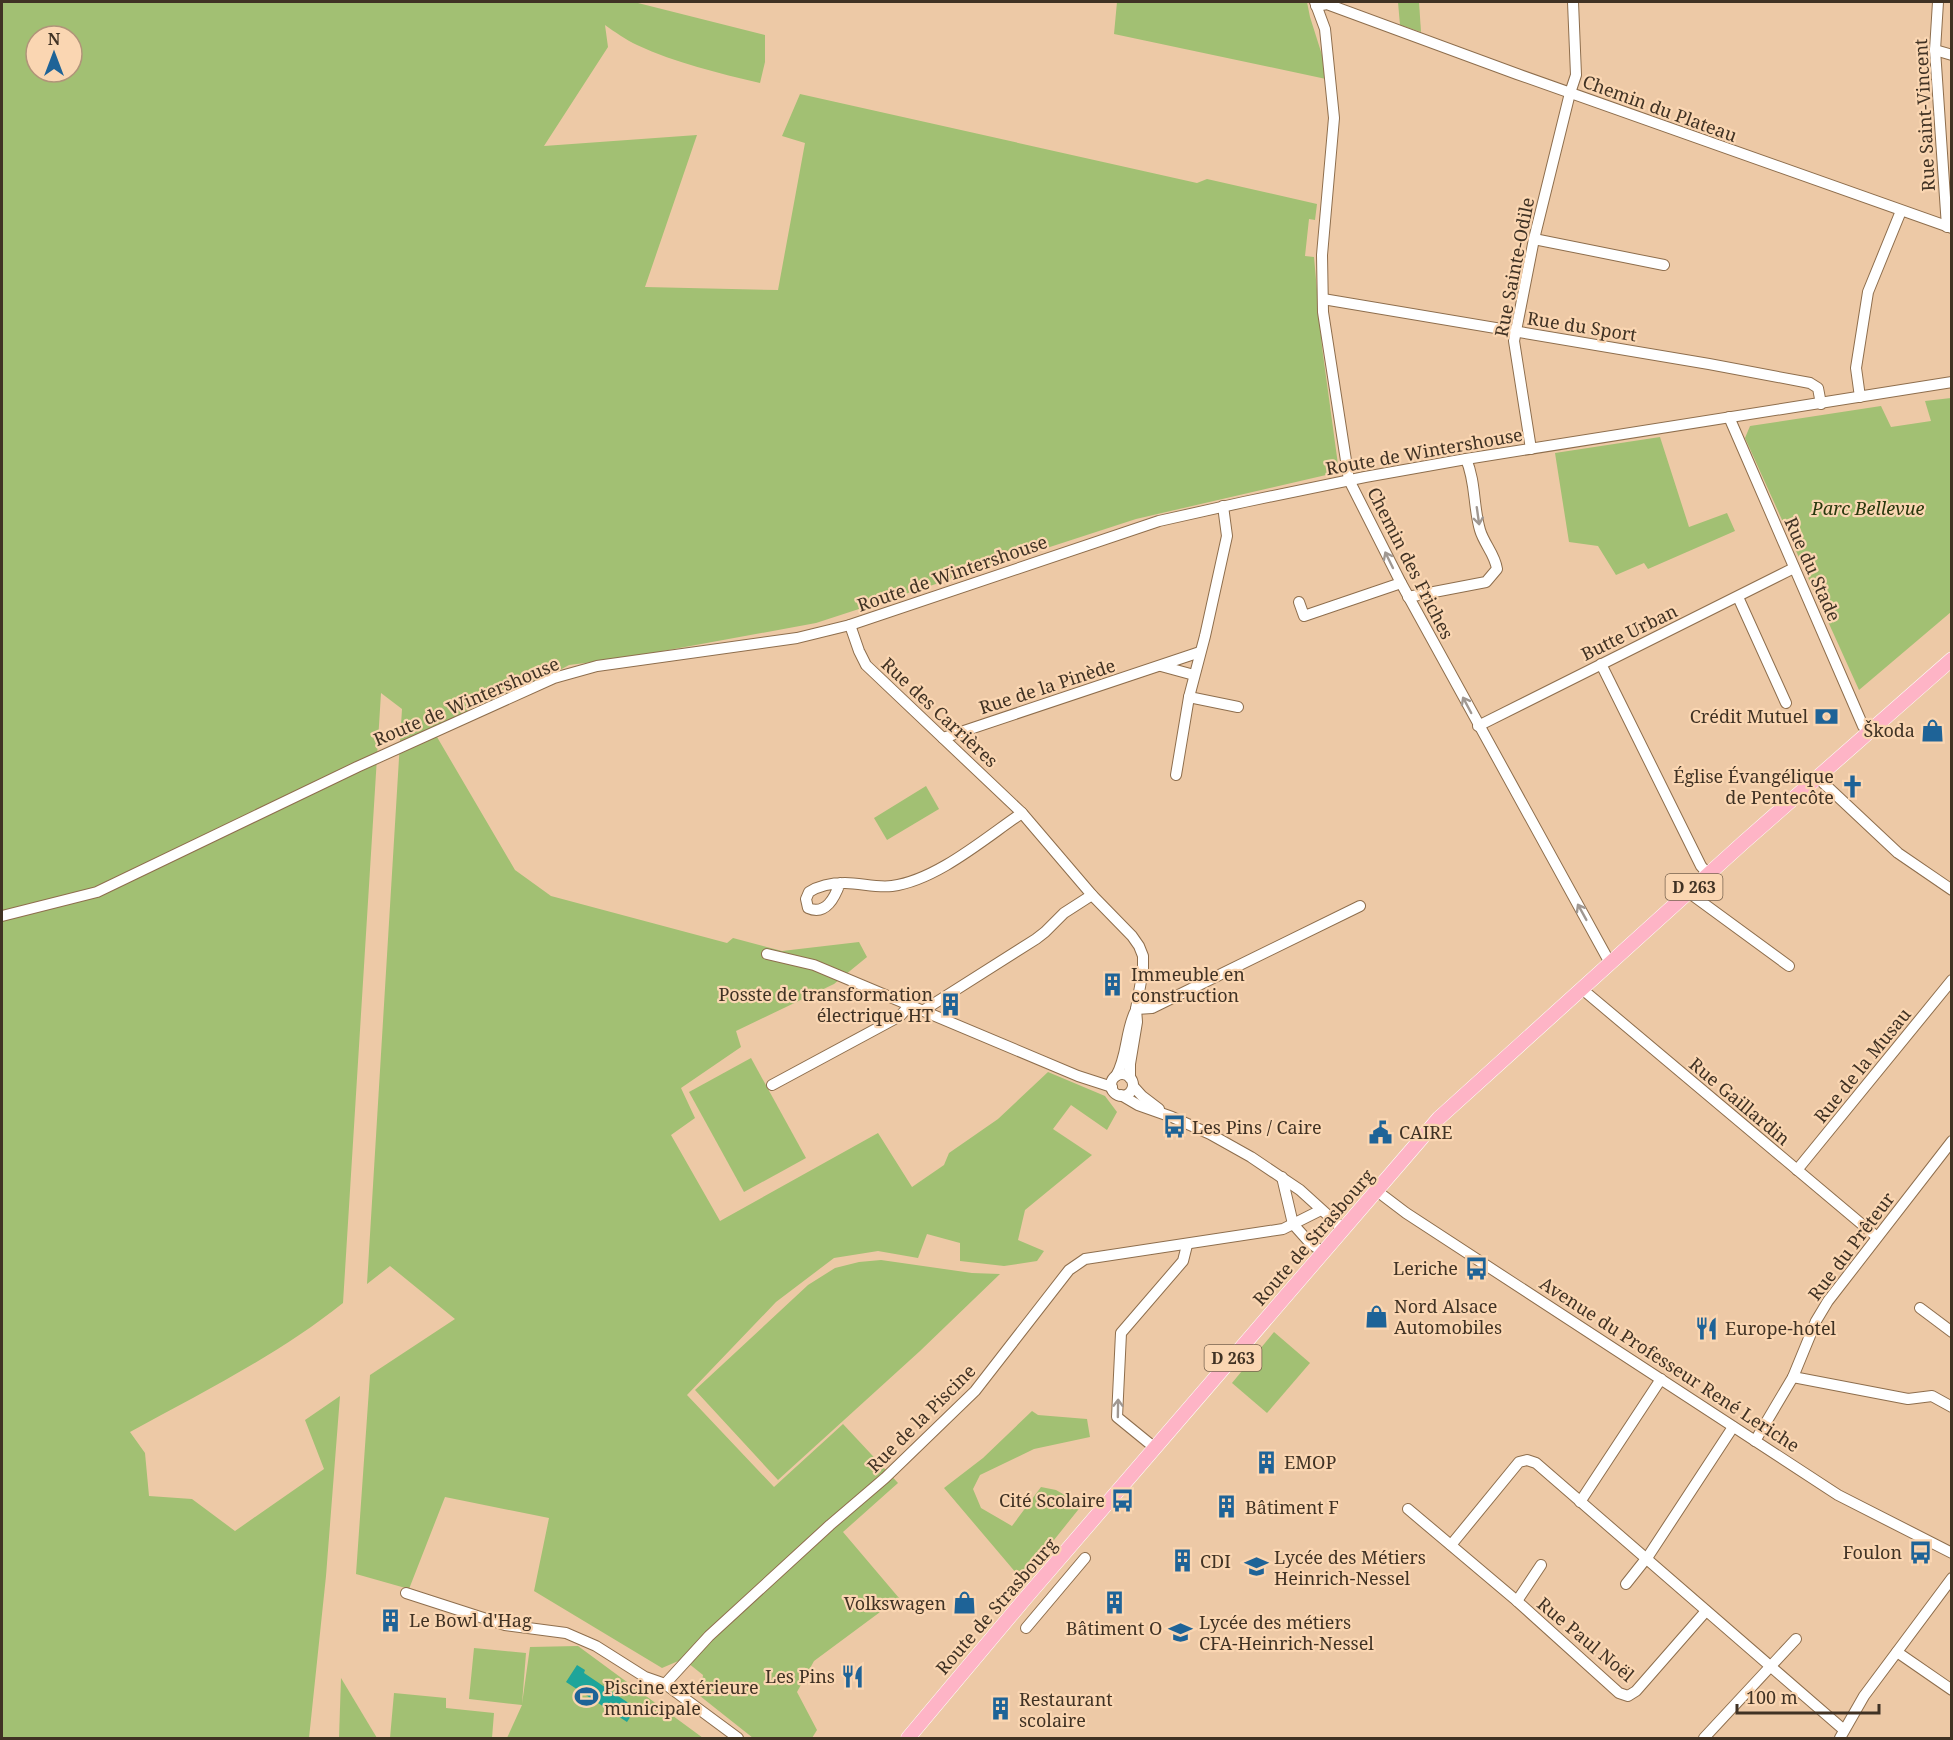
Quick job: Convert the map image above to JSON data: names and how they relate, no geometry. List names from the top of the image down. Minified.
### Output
{"streets":{"main road":["D 263","Route de Strasbourg"],"street":["Chemin du Plateau","Rue Saint-Vincent","Rue Sainte-Odile","Rue du Sport","Route de Wintershouse","Chemin des Friches","Rue du Stade","Butte Urban","Rue de la Pinède","Rue des Carrières","Rue de la Musau","Rue Gaillardin","Rue du Prêteur","Avenue du Professeur René Leriche","Rue de la Piscine","Rue Paul Noël"]},"crossings":[["Chemin du Plateau","Rue Saint-Vincent"],["Chemin du Plateau","Rue Sainte-Odile"],["Chemin du Plateau","Chemin des Friches"],["Rue Sainte-Odile","Rue du Sport"],["Rue Sainte-Odile","Route de Wintershouse"],["Rue du Sport","Route de Wintershouse"],["Rue du Sport","Chemin des Friches"],["Route de Wintershouse","Chemin des Friches"],["Route de Wintershouse","Rue du Stade"],["Route de Wintershouse","Rue des Carrières"],["Chemin des Friches","Butte Urban"],["Chemin des Friches","Route de Strasbourg"],["Rue du Stade","Butte Urban"],["Rue du Stade","Route de Strasbourg"],["Rue de la Pinède","Rue des Carrières"],["Rue de la Musau","Rue Gaillardin"],["Rue Gaillardin","Route de Strasbourg"],["Rue Gaillardin","Rue du Prêteur"],["Route de Strasbourg","Avenue du Professeur René Leriche"],["Rue du Prêteur","Avenue du Professeur René Leriche"]],"one_way":["Chemin des Friches"],"parks":["Parc Bellevue"],"places":{"bank":["Crédit Mutuel"],"shop":["Škoda","Nord Alsace Automobiles","Volkswagen"],"church":["Église Évangélique de Pentecôte"],"building":["Immeuble en construction","Posste de transformation électrique HT","EMOP","Bâtiment F","CDI","Bâtiment O","Le Bowl d'Hag","Restaurant scolaire"],"bus stop":["Les Pins / Caire","Leriche","Cité Scolaire","Foulon"],"public building":["CAIRE"],"restaurant":["Europe-hotel","Les Pins"],"school or university":["Lycée des Métiers Heinrich-Nessel","Lycée des métiers CFA-Heinrich-Nessel"],"sports":["Piscine extérieure municipale"]},"scale_bar":"100 m","north":"top"}
